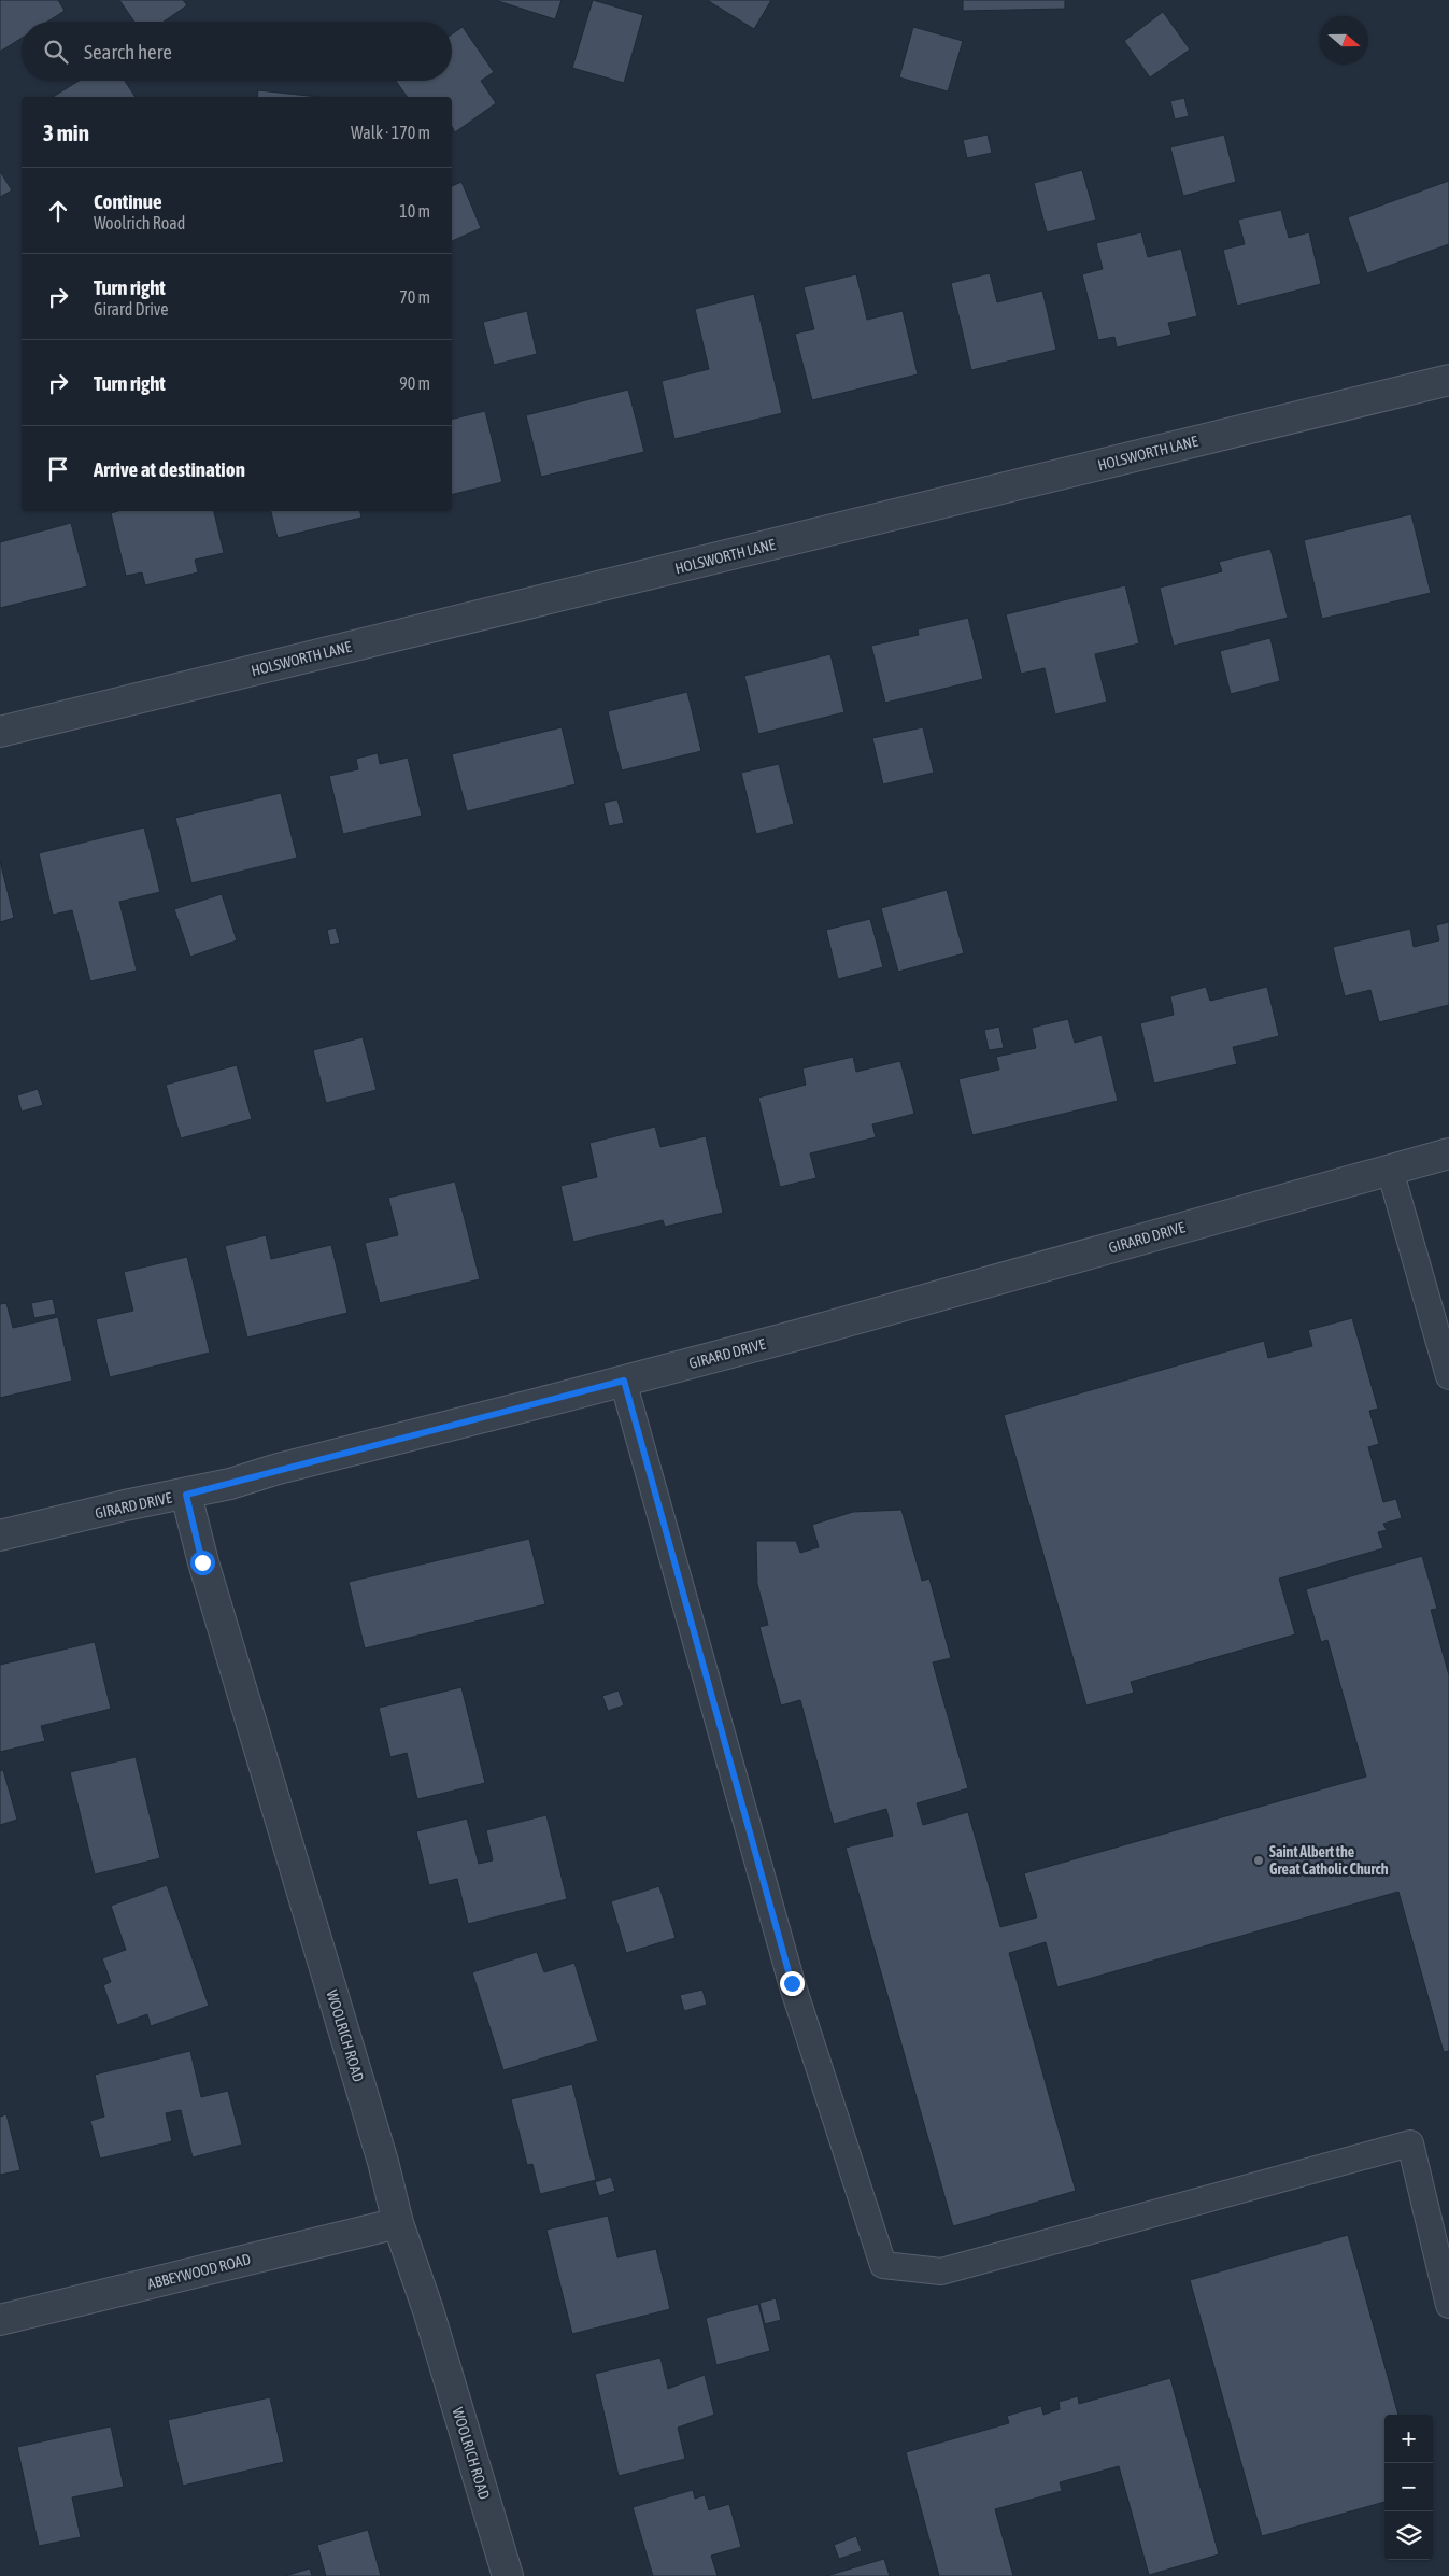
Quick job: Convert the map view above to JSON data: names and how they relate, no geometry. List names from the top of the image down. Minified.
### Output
{"streets":{"street":["HOLSWORTH LANE","GIRARD DRIVE","WOOLRICH ROAD","ABBEYWOOD ROAD"]},"crossings":[["GIRARD DRIVE","WOOLRICH ROAD"],["WOOLRICH ROAD","ABBEYWOOD ROAD"]],"places":["Saint Albert the Great Catholic Church"],"north":"right","page":{"search":"Search here","heading":["3 min","Walk · 170 m"],"list":[["Continue","Woolrich Road","10 m"],["Turn right","Girard Drive","70 m"],["Turn right","90 m"],"Arrive at destination"],"map_buttons":["+","−"]}}
